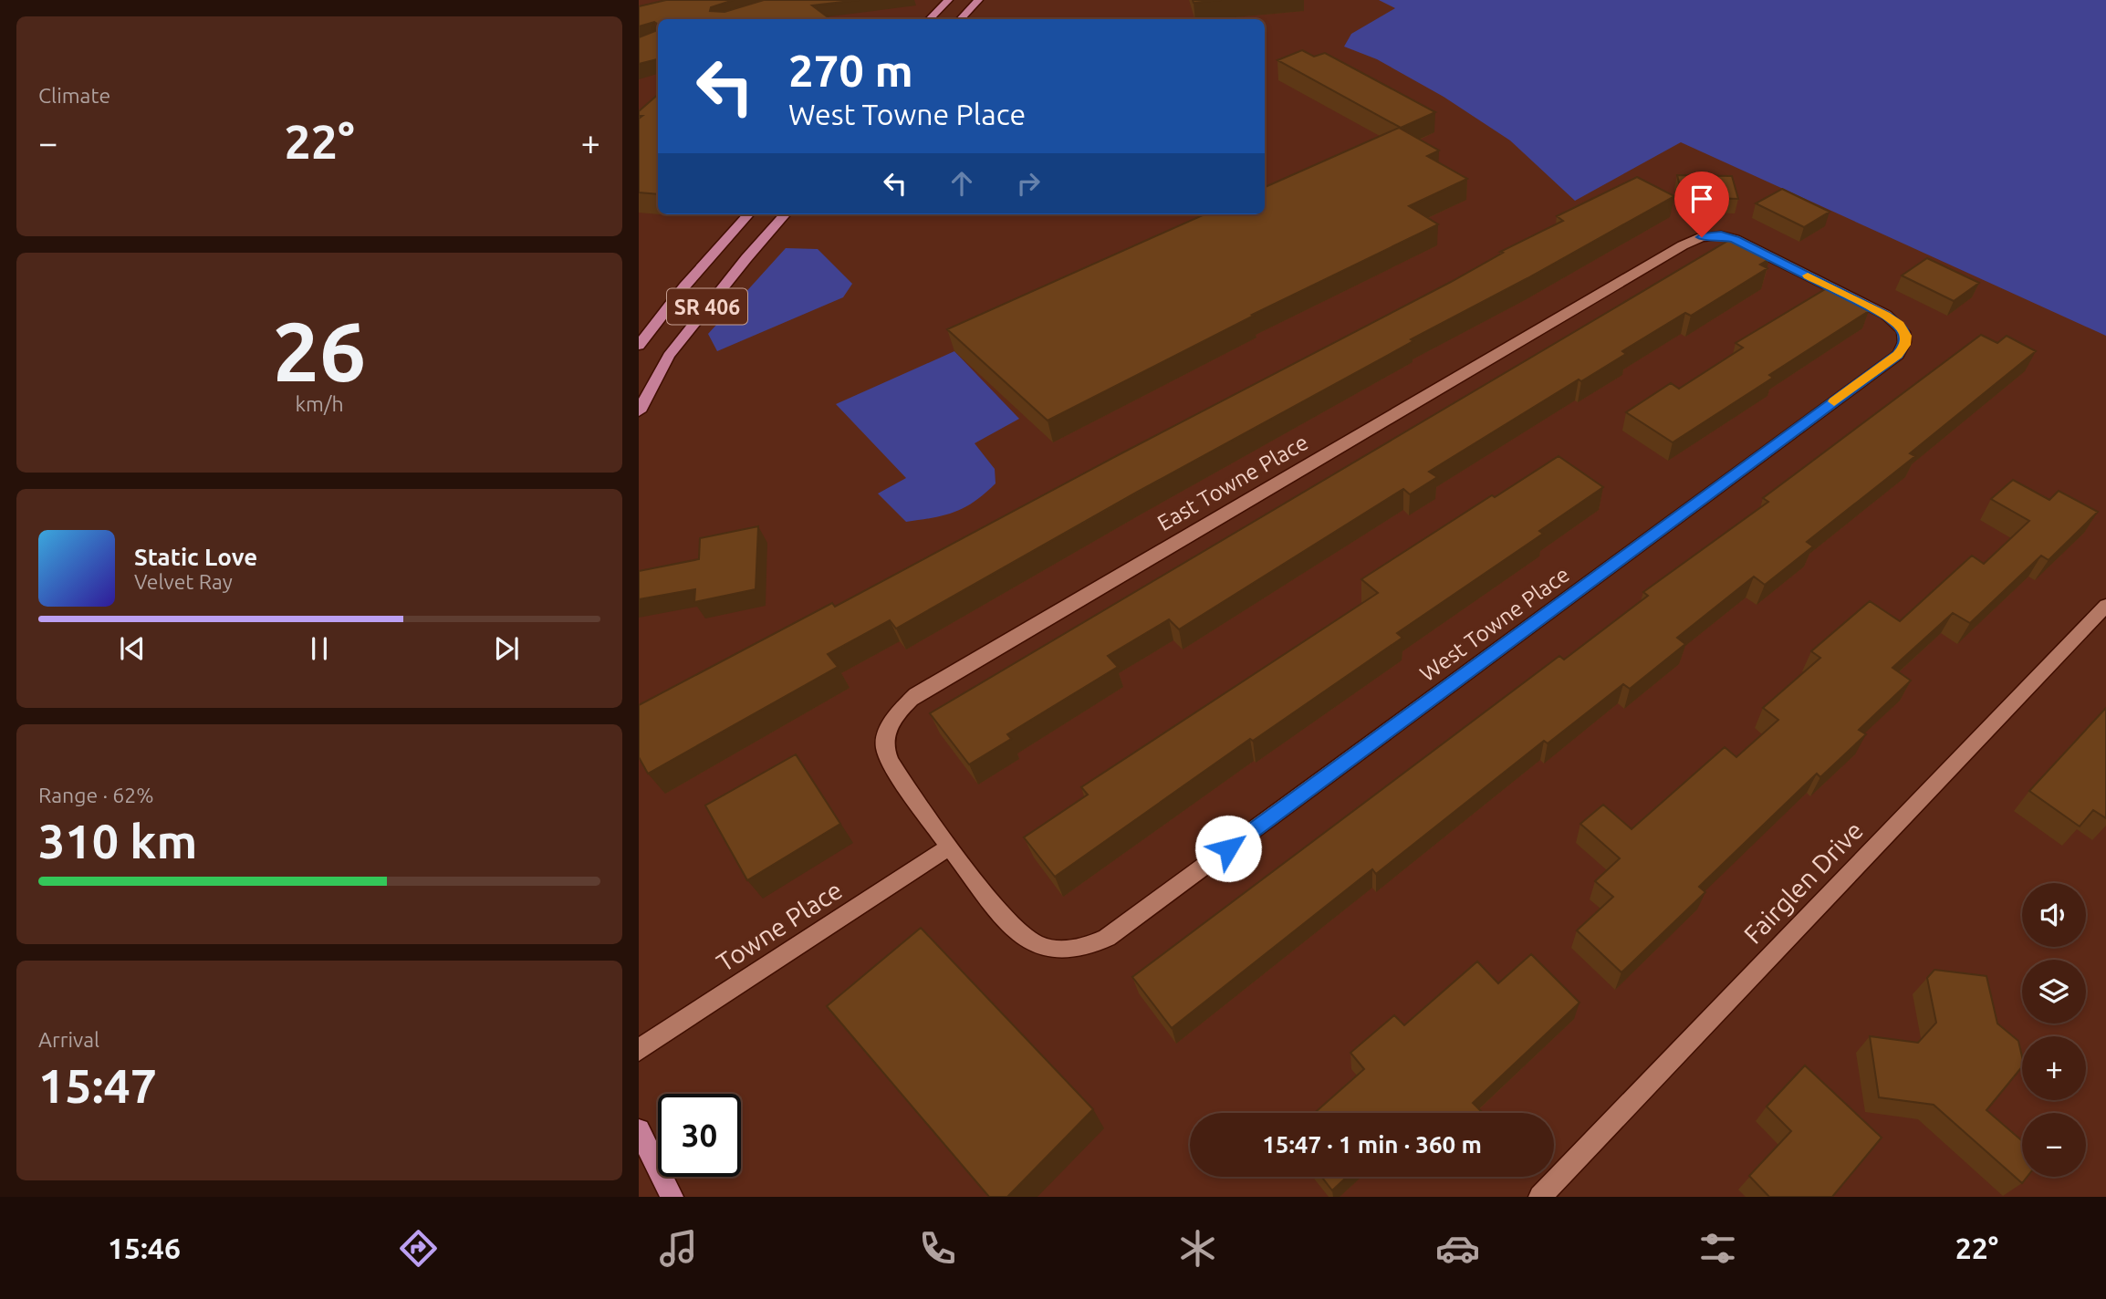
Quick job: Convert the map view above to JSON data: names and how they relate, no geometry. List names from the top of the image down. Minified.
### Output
{"streets":{"main road":["SR 406"],"street":["East Towne Place","West Towne Place","Fairglen Drive","Towne Place"]},"crossings":[["East Towne Place","West Towne Place"],["East Towne Place","Towne Place"],["West Towne Place","Towne Place"]],"page":{"tile":["Climate",["26","km/h"],["Range · 62%","310 km"],["Arrival","15:47"]],"turn":["270 m","West Towne Place"],"heat":["−","22°","+"],"song":["Static Love","Velvet Ray"],"map_buttons":["+","−"],"limit":"30","trip":"15:47 · 1 min · 360 m","tabs":["15:46","22°"]}}
